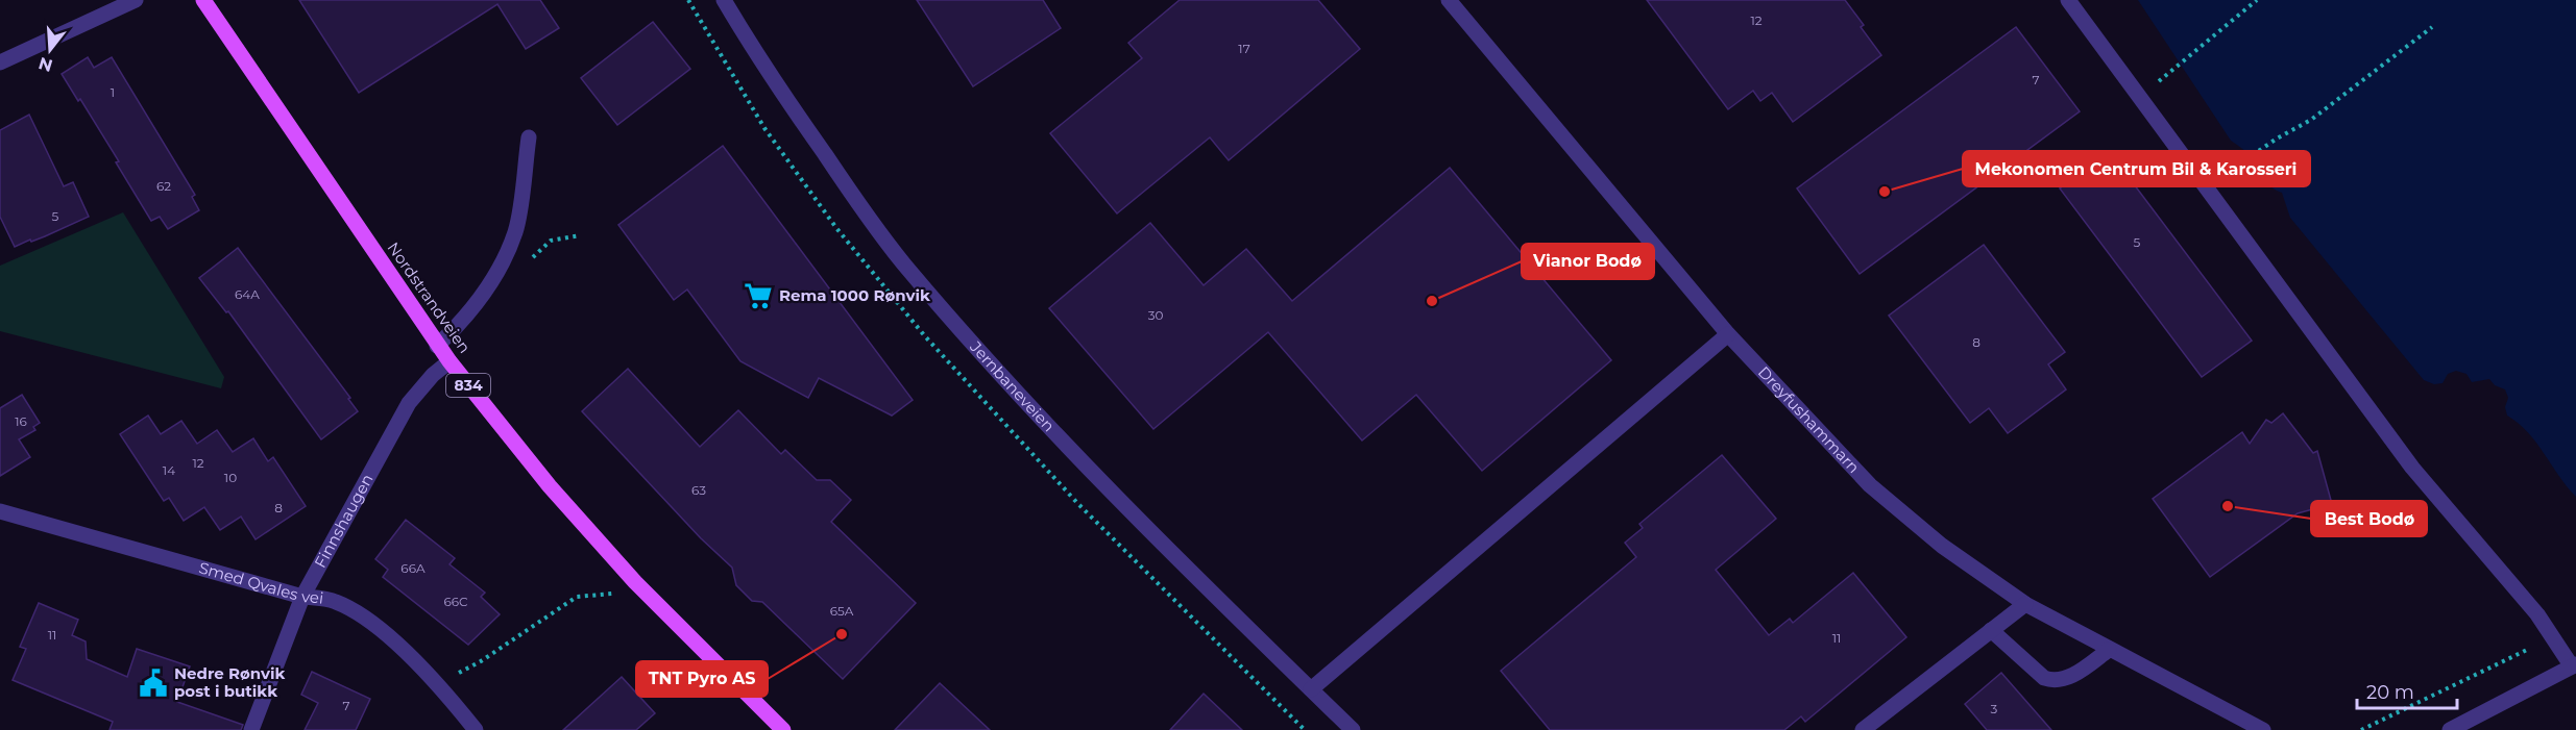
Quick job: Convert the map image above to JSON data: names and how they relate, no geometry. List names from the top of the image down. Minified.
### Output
{"streets":{"main road":["Nordstrandveien","834"],"street":["Jernbaneveien","Dreyfushammarn","Finnshaugen","Smed Qvales vei"]},"crossings":[["Nordstrandveien","Finnshaugen"],["Finnshaugen","Smed Qvales vei"]],"places":{"other":["Mekonomen Centrum Bil & Karosseri","Vianor Bodø","Best Bodø","TNT Pyro AS"],"supermarket":["Rema 1000 Rønvik"],"public building":["Nedre Rønvik post i butikk"]},"house_numbers":["12","17","7","1","62","5","5","64A","30","8","16","12","14","10","63","8","66A","66C","65A","11","11","7","3"],"scale_bar":"20 m","north":"bottom"}
